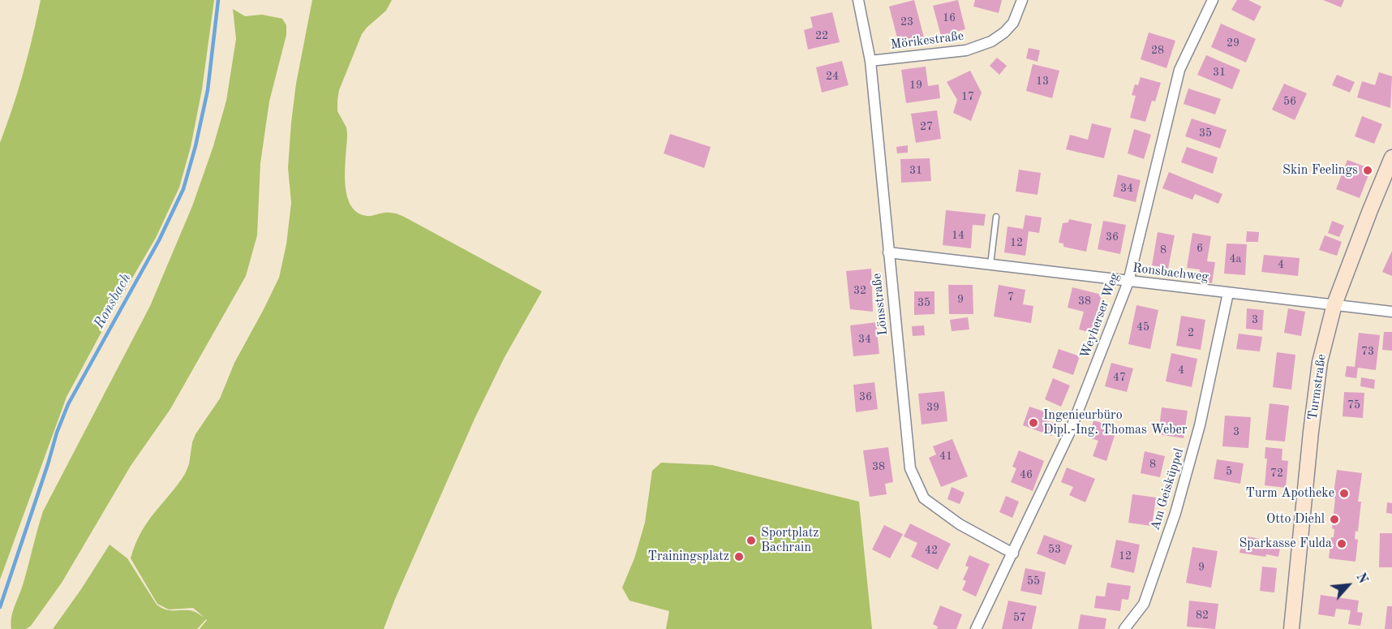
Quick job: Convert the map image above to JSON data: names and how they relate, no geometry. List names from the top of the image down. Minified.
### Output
{"streets":{"main road":["Turmstraße"],"street":["Mörikestraße","Ronsbachweg","Lönsstraße","Weyherser Weg","Am Geisküppel"]},"crossings":[["Mörikestraße","Lönsstraße"],["Ronsbachweg","Lönsstraße"],["Ronsbachweg","Weyherser Weg"],["Ronsbachweg","Turmstraße"],["Ronsbachweg","Am Geisküppel"],["Lönsstraße","Weyherser Weg"]],"water":["Ronsbach"],"places":["Skin Feelings","Ingenieurbüro Dipl.-Ing. Thomas Weber","Turm Apotheke","Otto Diehl","Sportplatz Bachrain","Sparkasse Fulda","Trainingsplatz"],"house_numbers":["16","23","22","29","28","31","24","13","19","17","56","27","35","31","34","14","36","12","6","8","4a","4","32","7","9","38","35","3","45","2","34","73","4","47","36","75","39","3","41","8","38","5","72","46","53","42","12","9","55","82","57"],"north":"top right"}
